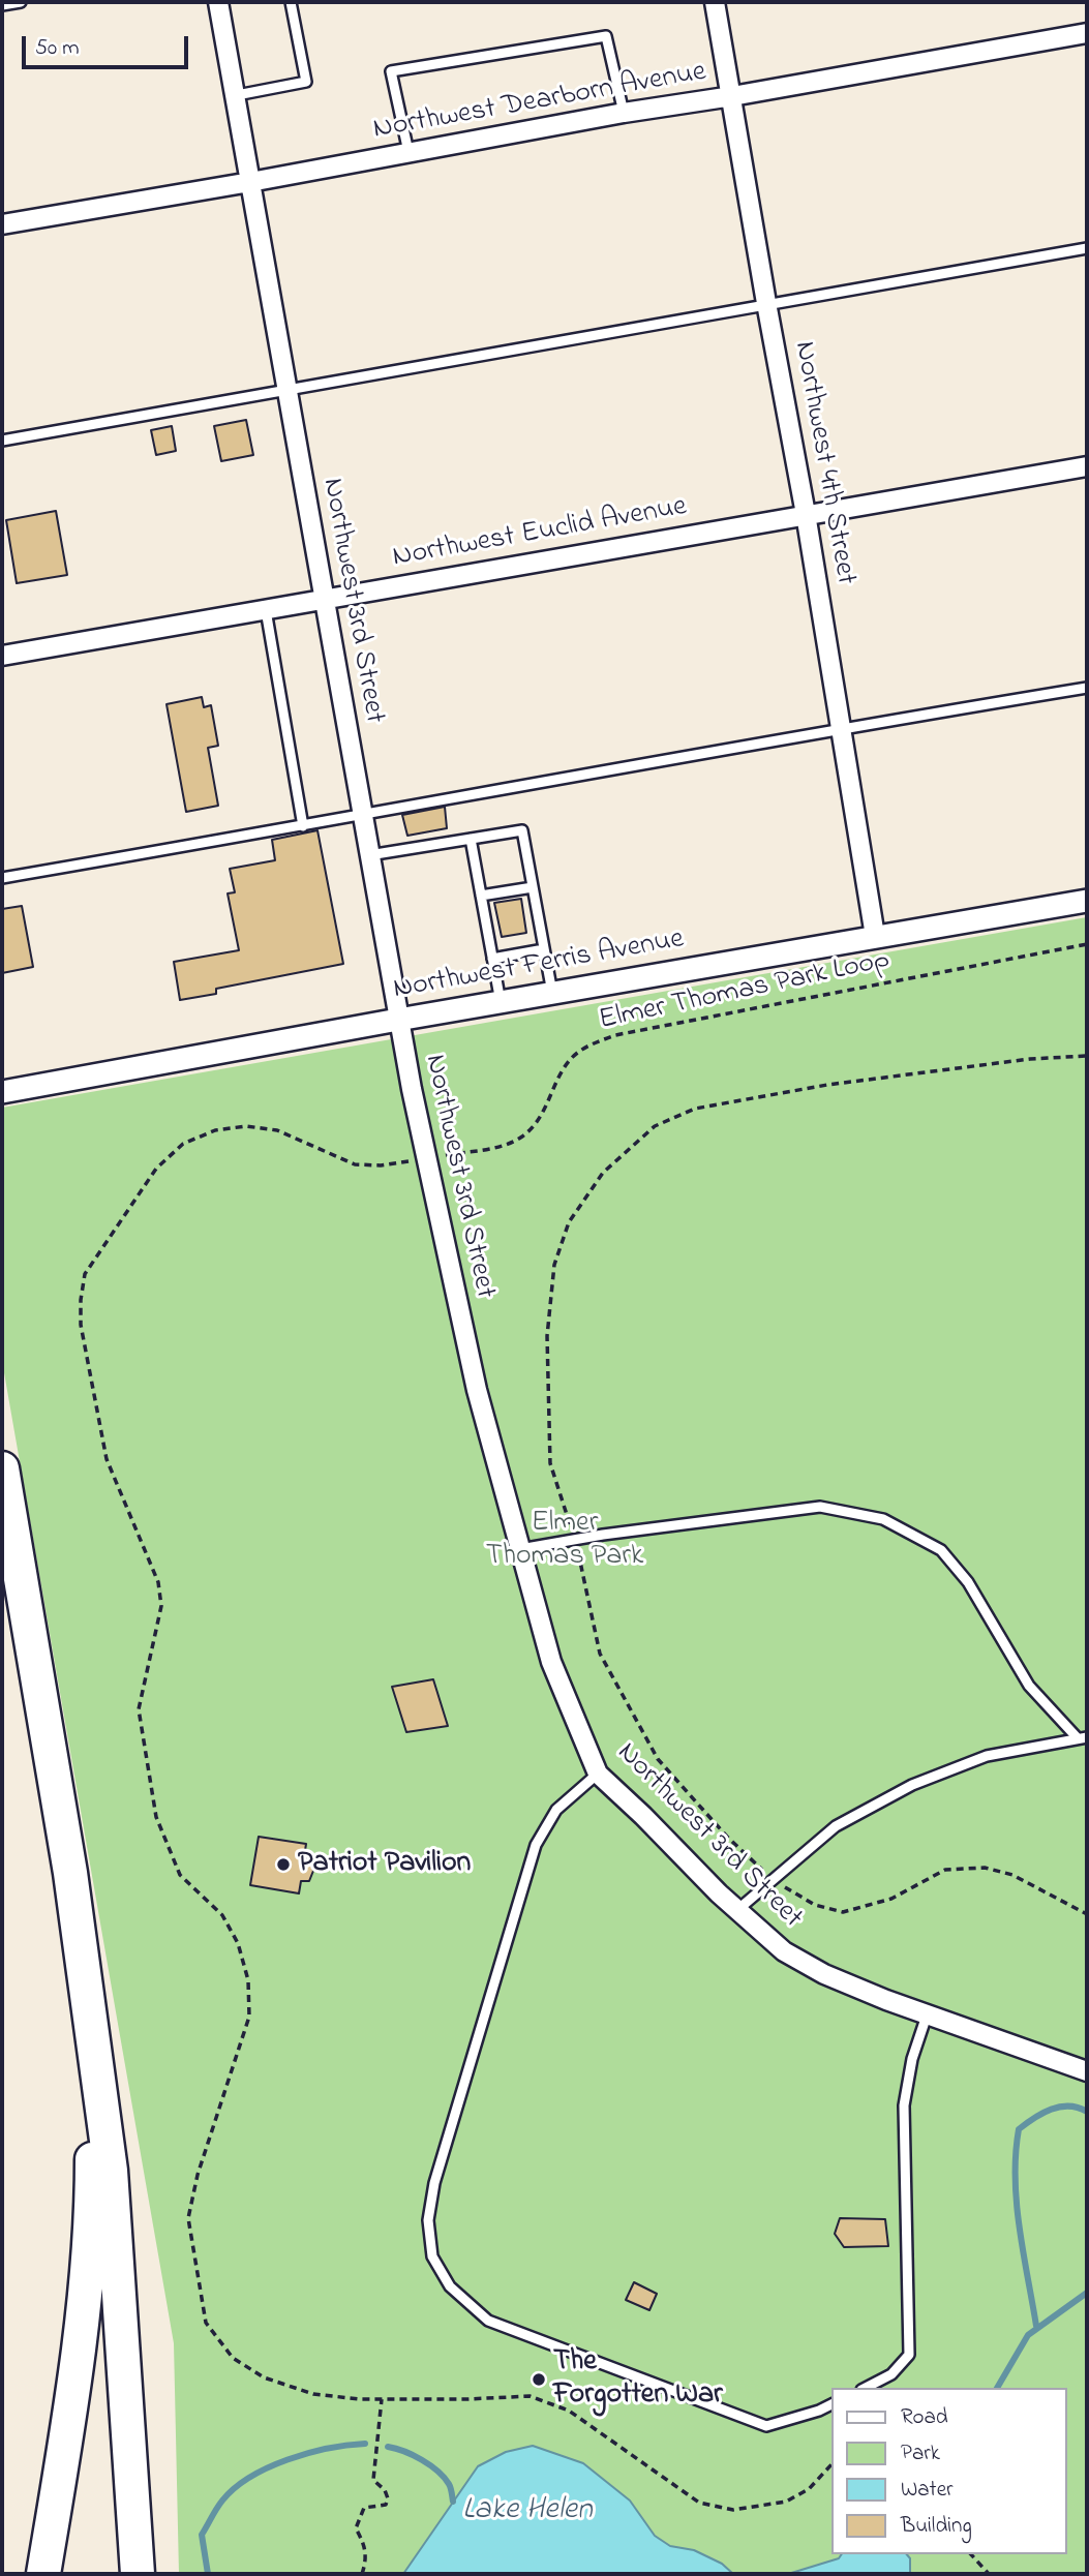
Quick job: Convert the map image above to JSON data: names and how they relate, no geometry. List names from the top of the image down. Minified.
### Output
{"streets":{"street":["Northwest Dearborn Avenue","Northwest 4th Street","Northwest Euclid Avenue","Northwest 3rd Street","Northwest Ferris Avenue"],"path":["Elmer Thomas Park Loop"]},"crossings":[["Northwest Dearborn Avenue","Northwest 4th Street"],["Northwest Dearborn Avenue","Northwest 3rd Street"],["Northwest 4th Street","Northwest Euclid Avenue"],["Northwest 4th Street","Northwest Ferris Avenue"],["Northwest Euclid Avenue","Northwest 3rd Street"],["Northwest 3rd Street","Northwest Ferris Avenue"],["Northwest 3rd Street","Elmer Thomas Park Loop"]],"water":["Lake Helen"],"parks":["Elmer Thomas Park"],"places":["Patriot Pavilion","The Forgotten War"],"legend":["Road","Park","Water","Building"],"scale_bar":"50 m"}
